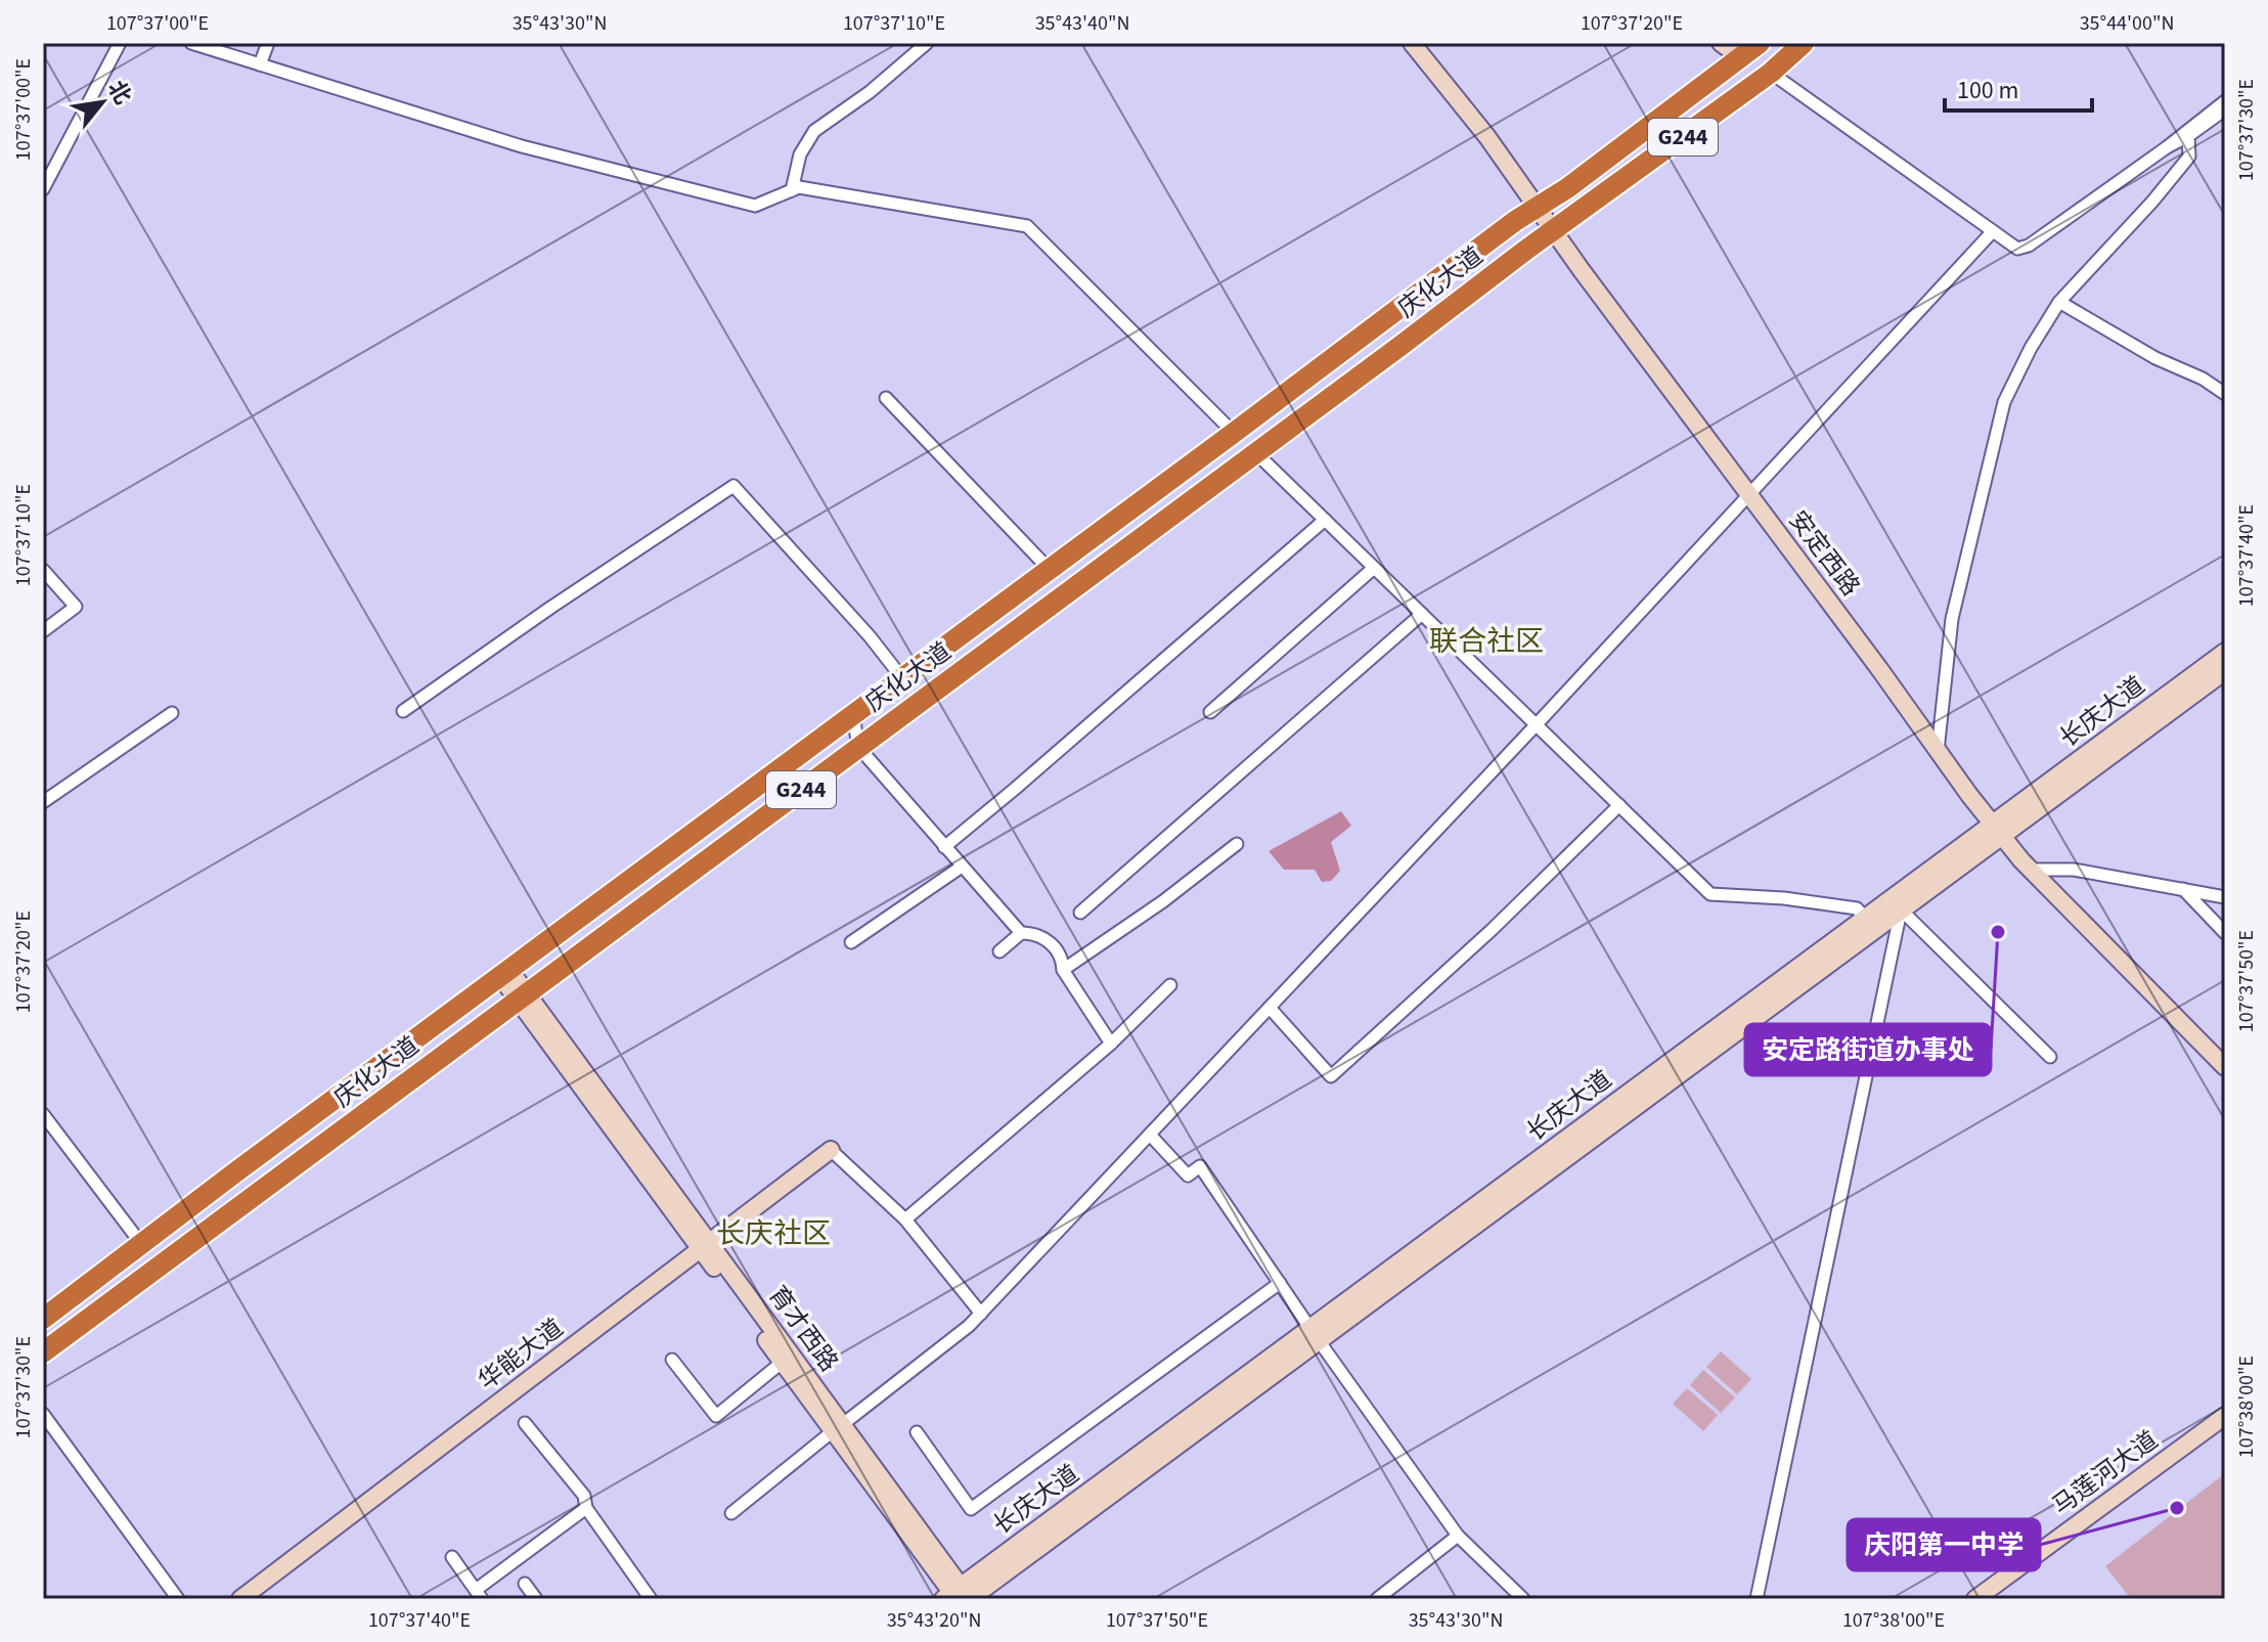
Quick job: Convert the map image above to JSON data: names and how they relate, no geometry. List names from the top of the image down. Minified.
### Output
{"streets":{"highway":["G244","庆化大道"],"street":["安定西路","长庆大道","育才西路","华能大道","马莲河大道"]},"crossings":[["庆化大道","安定西路"],["庆化大道","育才西路"],["安定西路","长庆大道"],["长庆大道","育才西路"],["育才西路","华能大道"]],"districts":["联合社区","长庆社区"],"places":["安定路街道办事处","庆阳第一中学"],"scale_bar":"100 m","north":"top right","coordinates":["107°37'00\"E","35°43'30\"N","107°37'10\"E","35°43'40\"N","107°37'20\"E","35°44'00\"N","107°37'30\"E","107°37'40\"E","107°37'50\"E","107°38'00\"E","35°43'20\"N"]}
